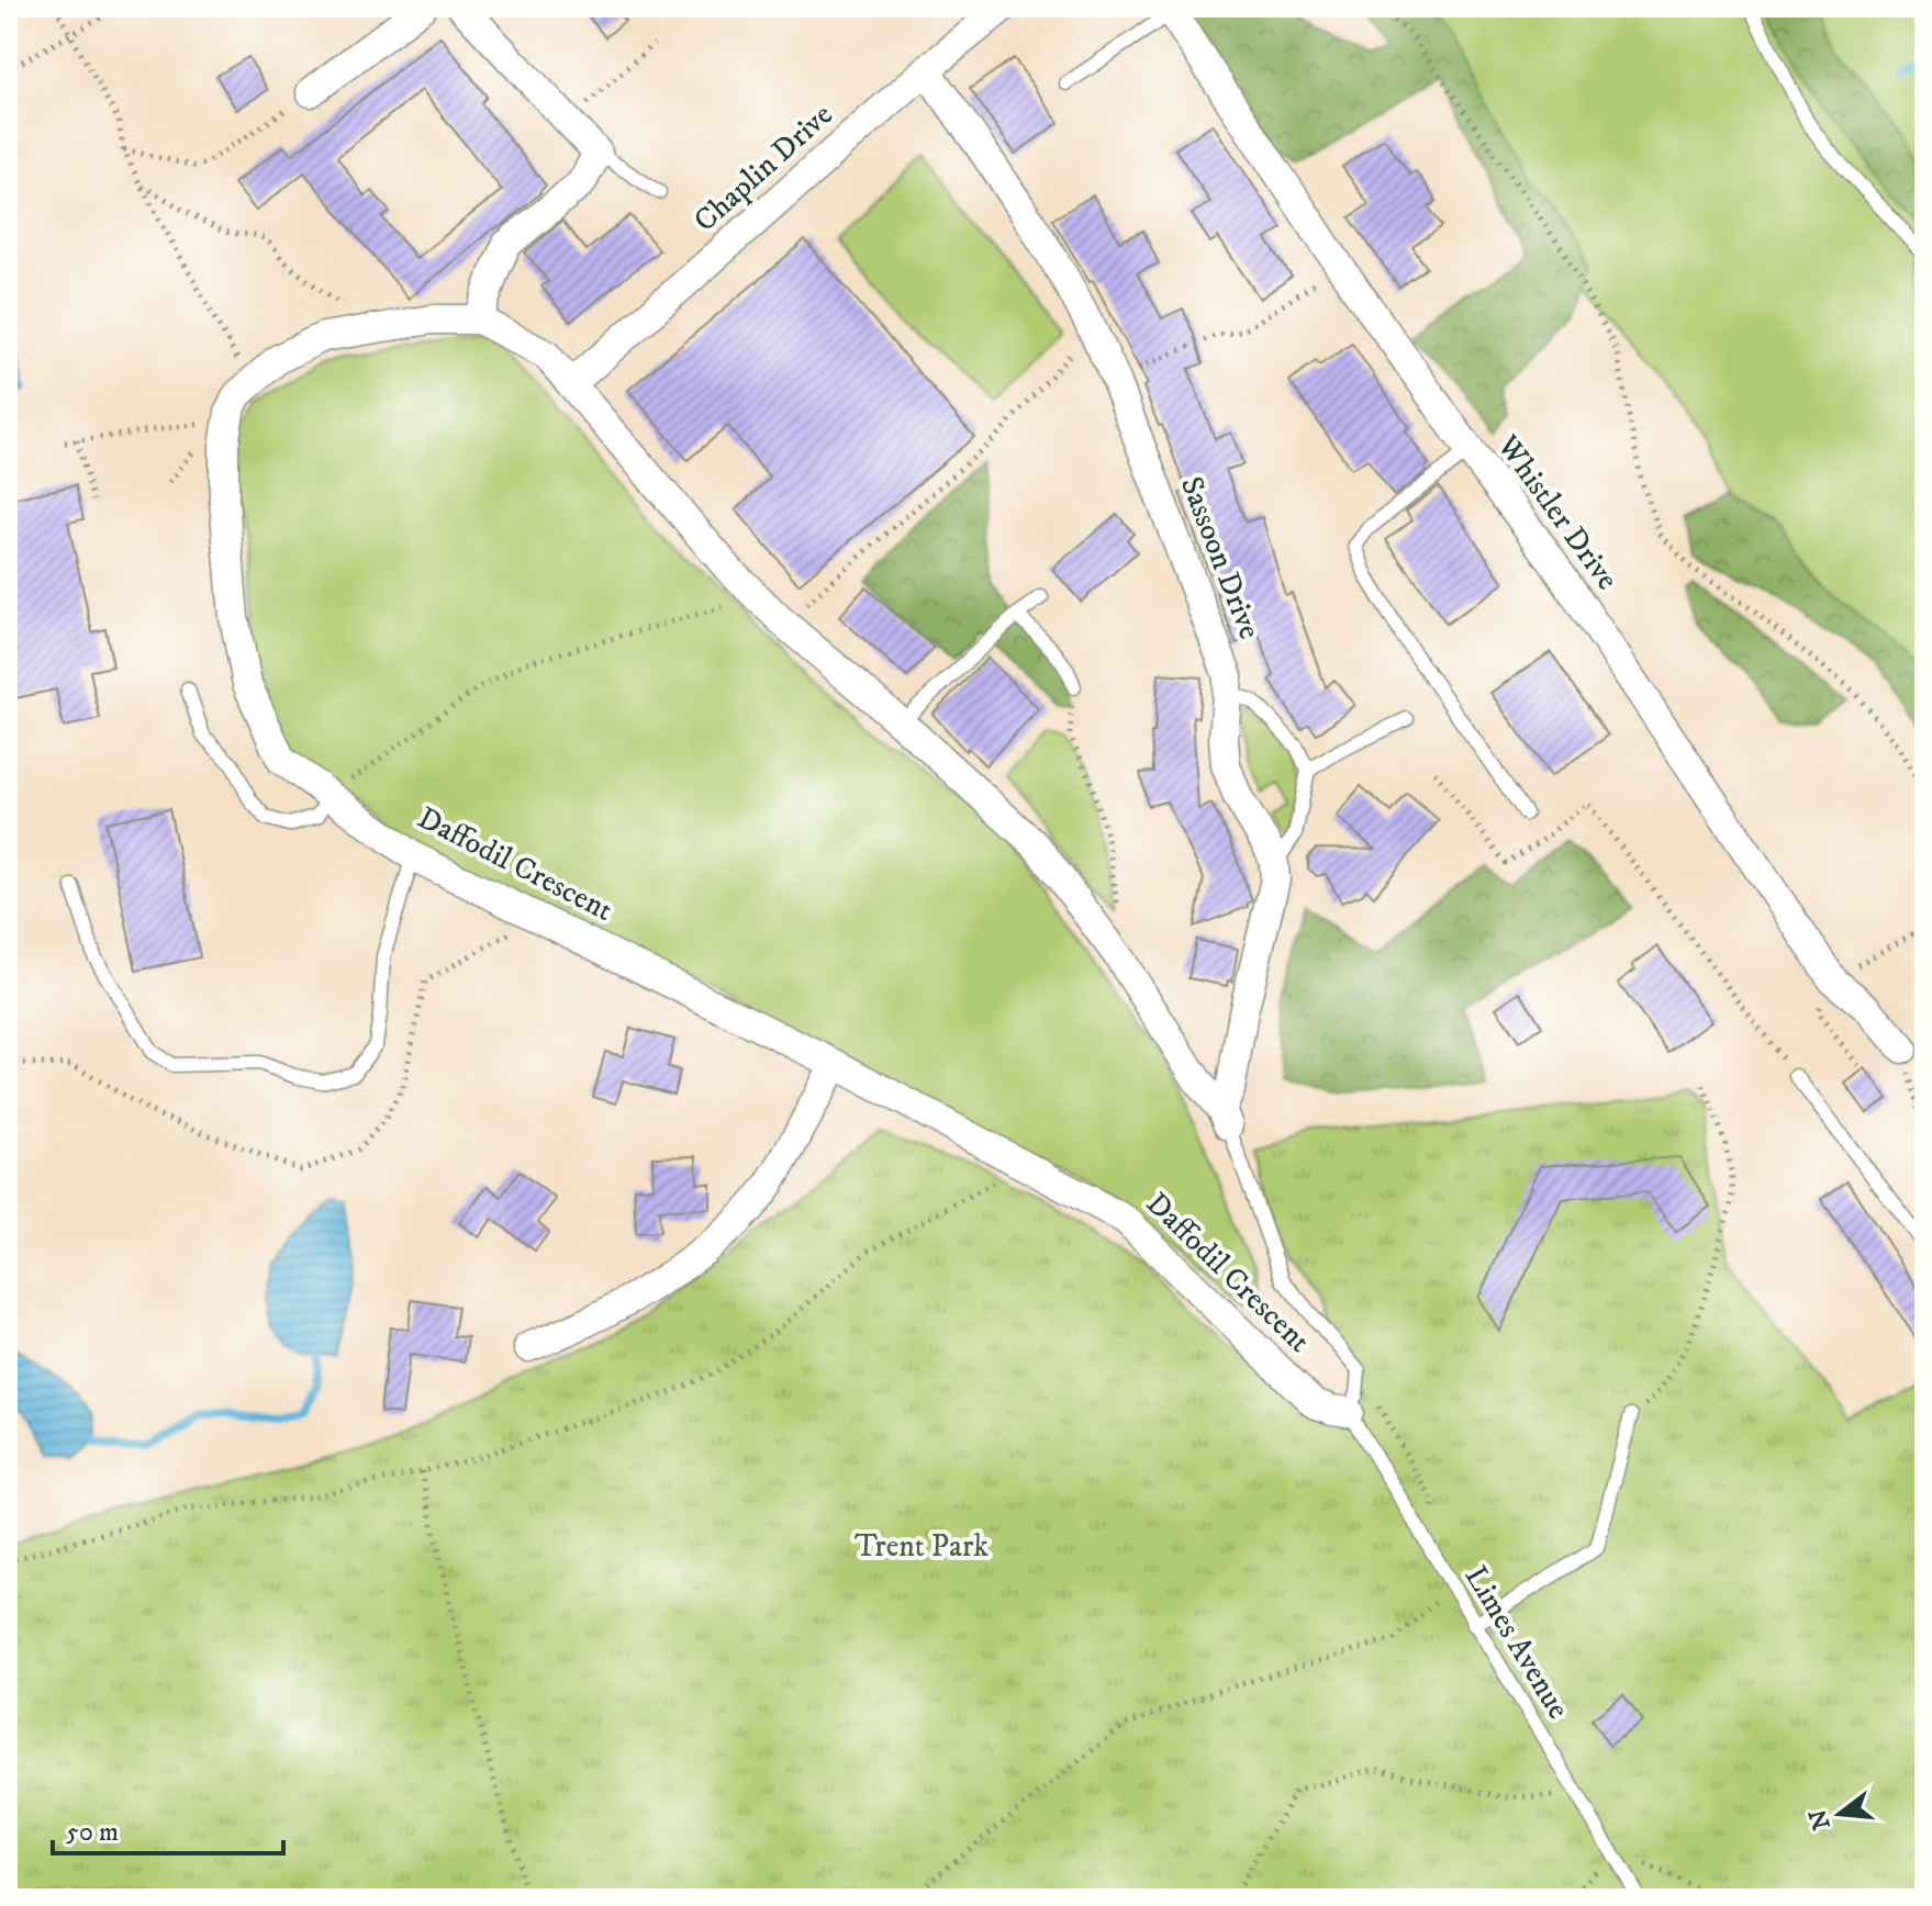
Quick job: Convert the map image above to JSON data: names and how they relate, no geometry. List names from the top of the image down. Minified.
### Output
{"streets":{"street":["Chaplin Drive","Whistler Drive","Sassoon Drive","Daffodil Crescent"],"lane":["Limes Avenue"]},"crossings":[["Chaplin Drive","Sassoon Drive"],["Chaplin Drive","Daffodil Crescent"],["Daffodil Crescent","Limes Avenue"]],"parks":["Trent Park"],"scale_bar":"50 m","north":"left"}
